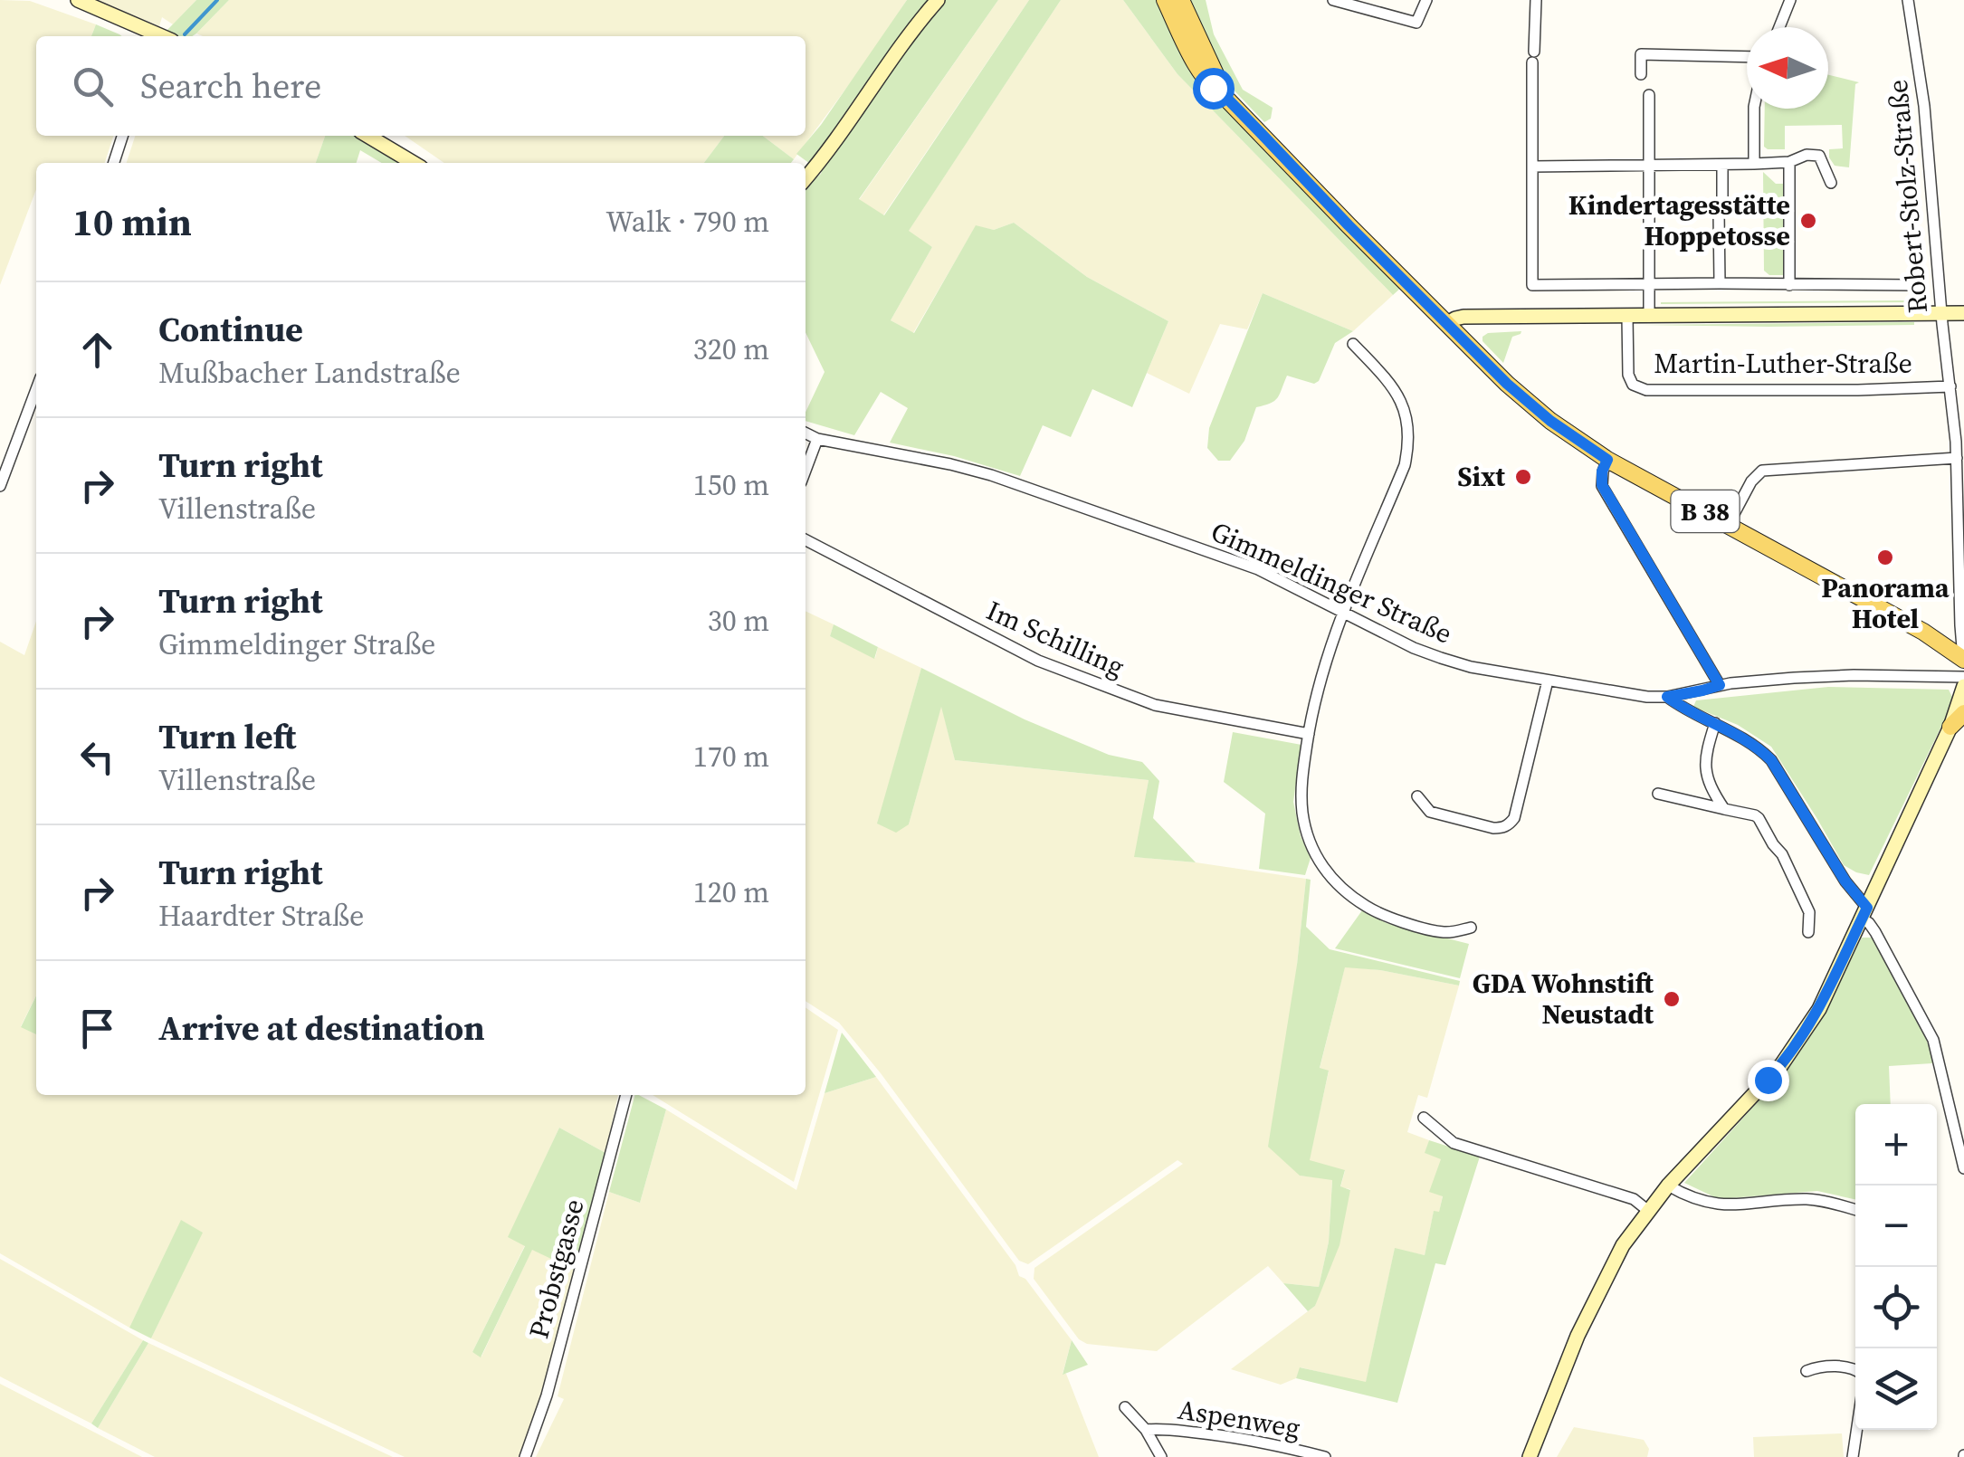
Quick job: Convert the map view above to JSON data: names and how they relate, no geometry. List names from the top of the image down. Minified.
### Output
{"streets":{"main road":["B 38"],"street":["Robert-Stolz-Straße","Martin-Luther-Straße","Gimmeldinger Straße","Im Schilling","Probstgasse","Aspenweg"]},"crossings":[["Robert-Stolz-Straße","Martin-Luther-Straße"],["Robert-Stolz-Straße","B 38"],["Martin-Luther-Straße","B 38"]],"places":["Kindertagesstätte Hoppetosse","Sixt","Panorama Hotel","GDA Wohnstift Neustadt"],"north":"left","page":{"search":"Search here","heading":["10 min","Walk · 790 m"],"list":[["Continue","Mußbacher Landstraße","320 m"],["Turn right","Villenstraße","150 m"],["Turn right","Gimmeldinger Straße","30 m"],["Turn left","Villenstraße","170 m"],["Turn right","Haardter Straße","120 m"],"Arrive at destination"],"map_buttons":["+","−"]}}
